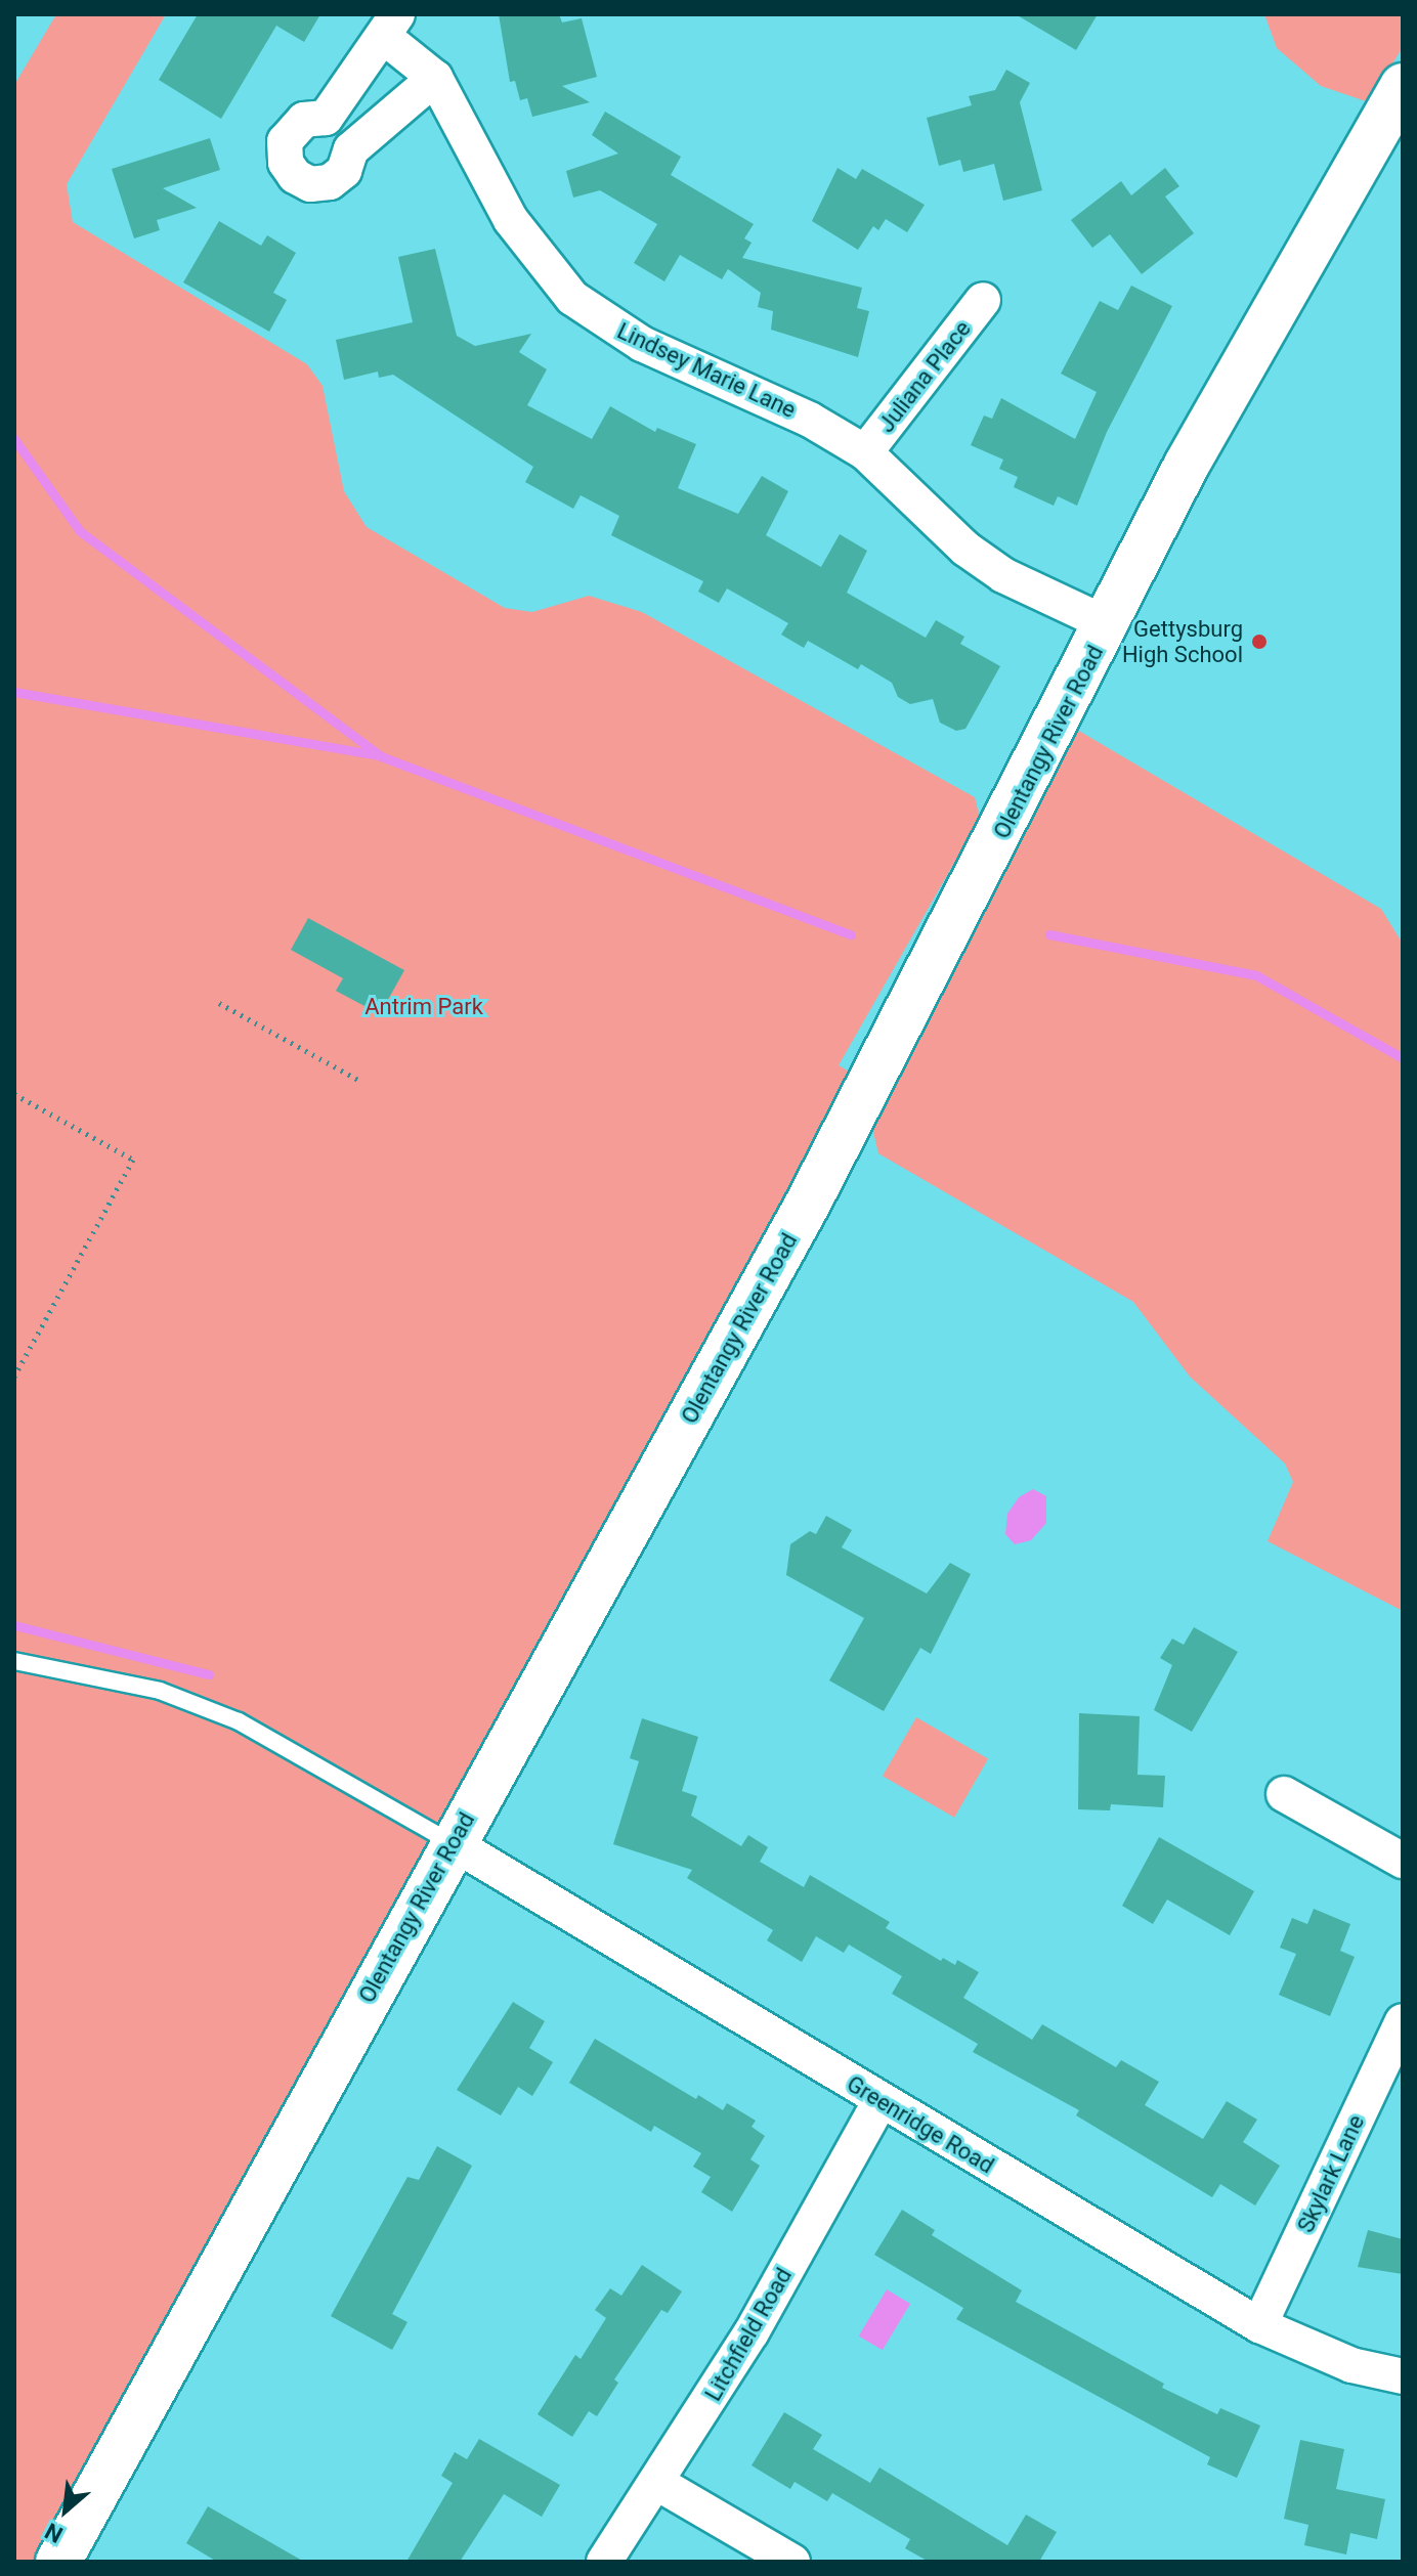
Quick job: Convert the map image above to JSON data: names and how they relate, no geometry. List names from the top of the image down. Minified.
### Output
{"streets":{"main road":["Olentangy River Road"],"street":["Lindsey Marie Lane","Juliana Place","Greenridge Road","Skylark Lane","Litchfield Road"]},"crossings":[["Lindsey Marie Lane","Juliana Place"],["Lindsey Marie Lane","Olentangy River Road"],["Olentangy River Road","Greenridge Road"],["Greenridge Road","Skylark Lane"],["Greenridge Road","Litchfield Road"]],"parks":["Antrim Park"],"places":["Gettysburg High School"],"north":"bottom left"}
